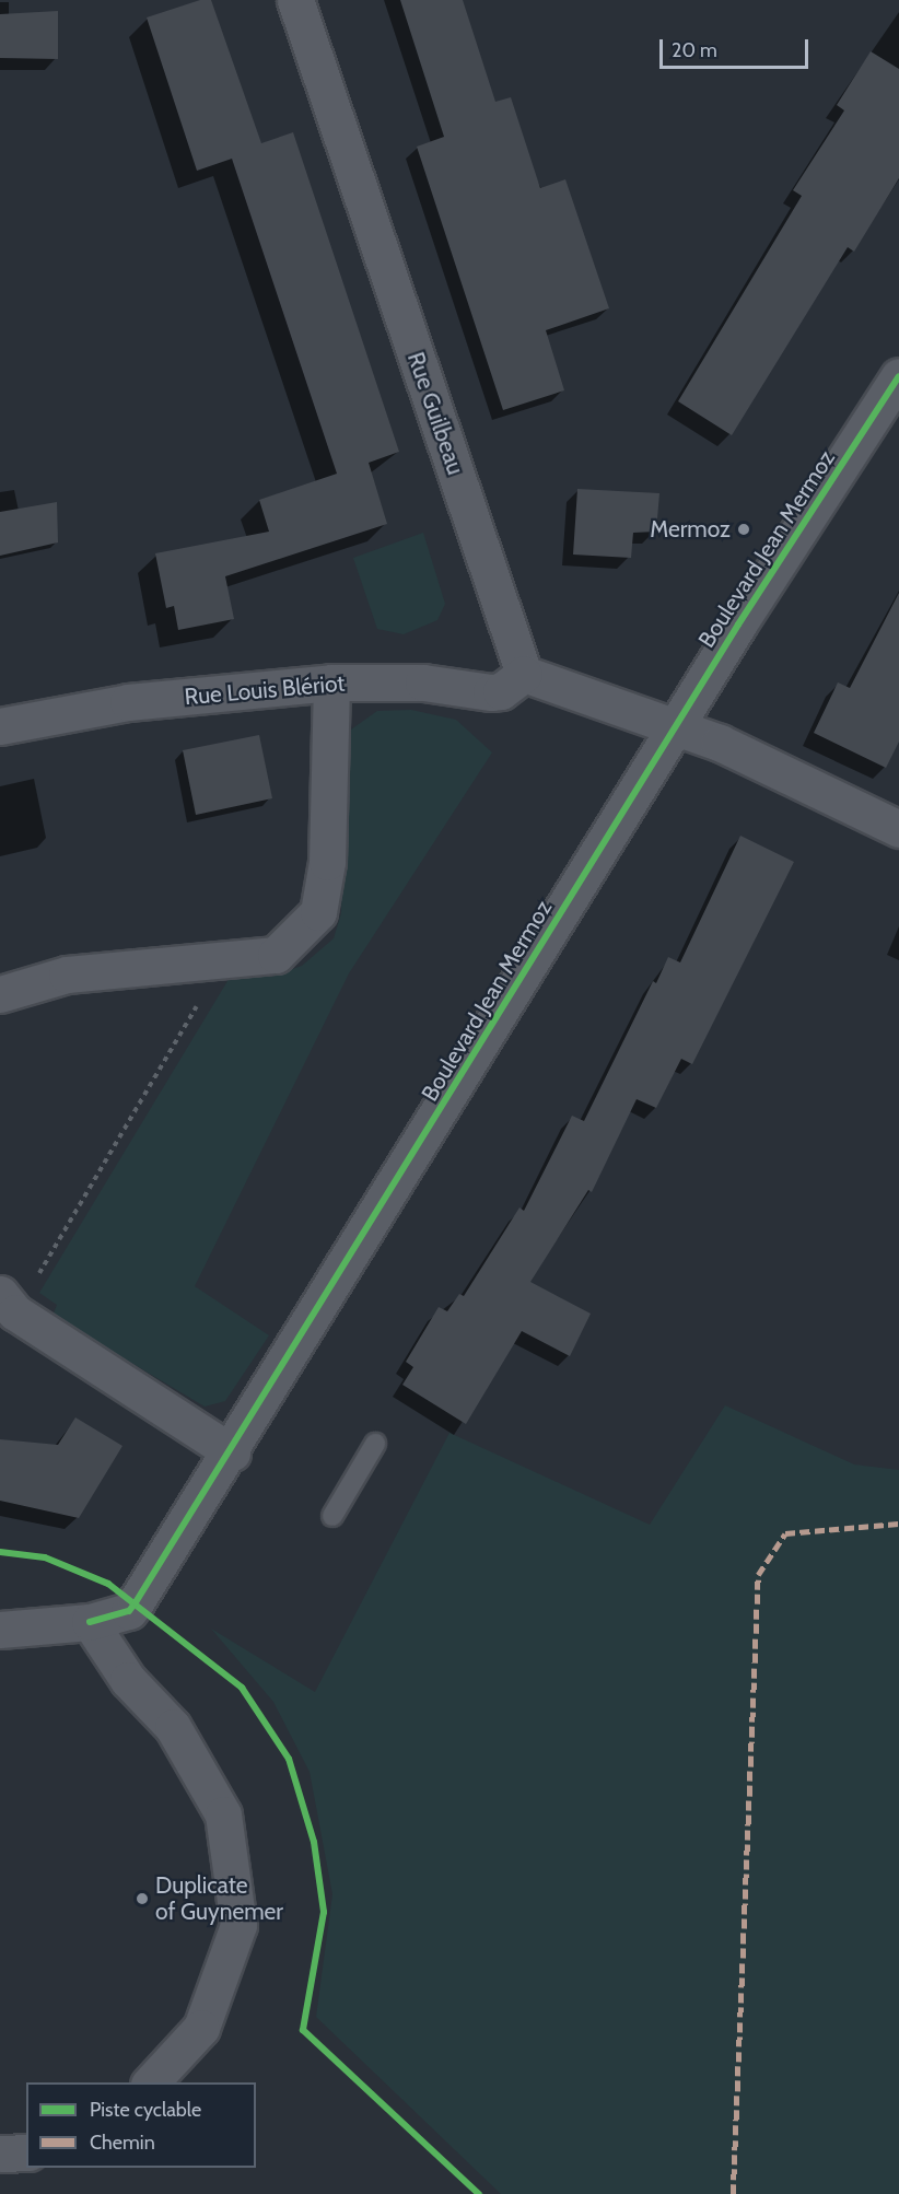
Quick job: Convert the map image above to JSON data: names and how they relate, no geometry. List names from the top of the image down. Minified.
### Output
{"streets":{"street":["Rue Guilbeau","Boulevard Jean Mermoz","Rue Louis Blériot"]},"crossings":[["Rue Guilbeau","Rue Louis Blériot"]],"places":["Mermoz","Duplicate of Guynemer"],"legend":["Piste cyclable","Chemin"],"scale_bar":"20 m"}
